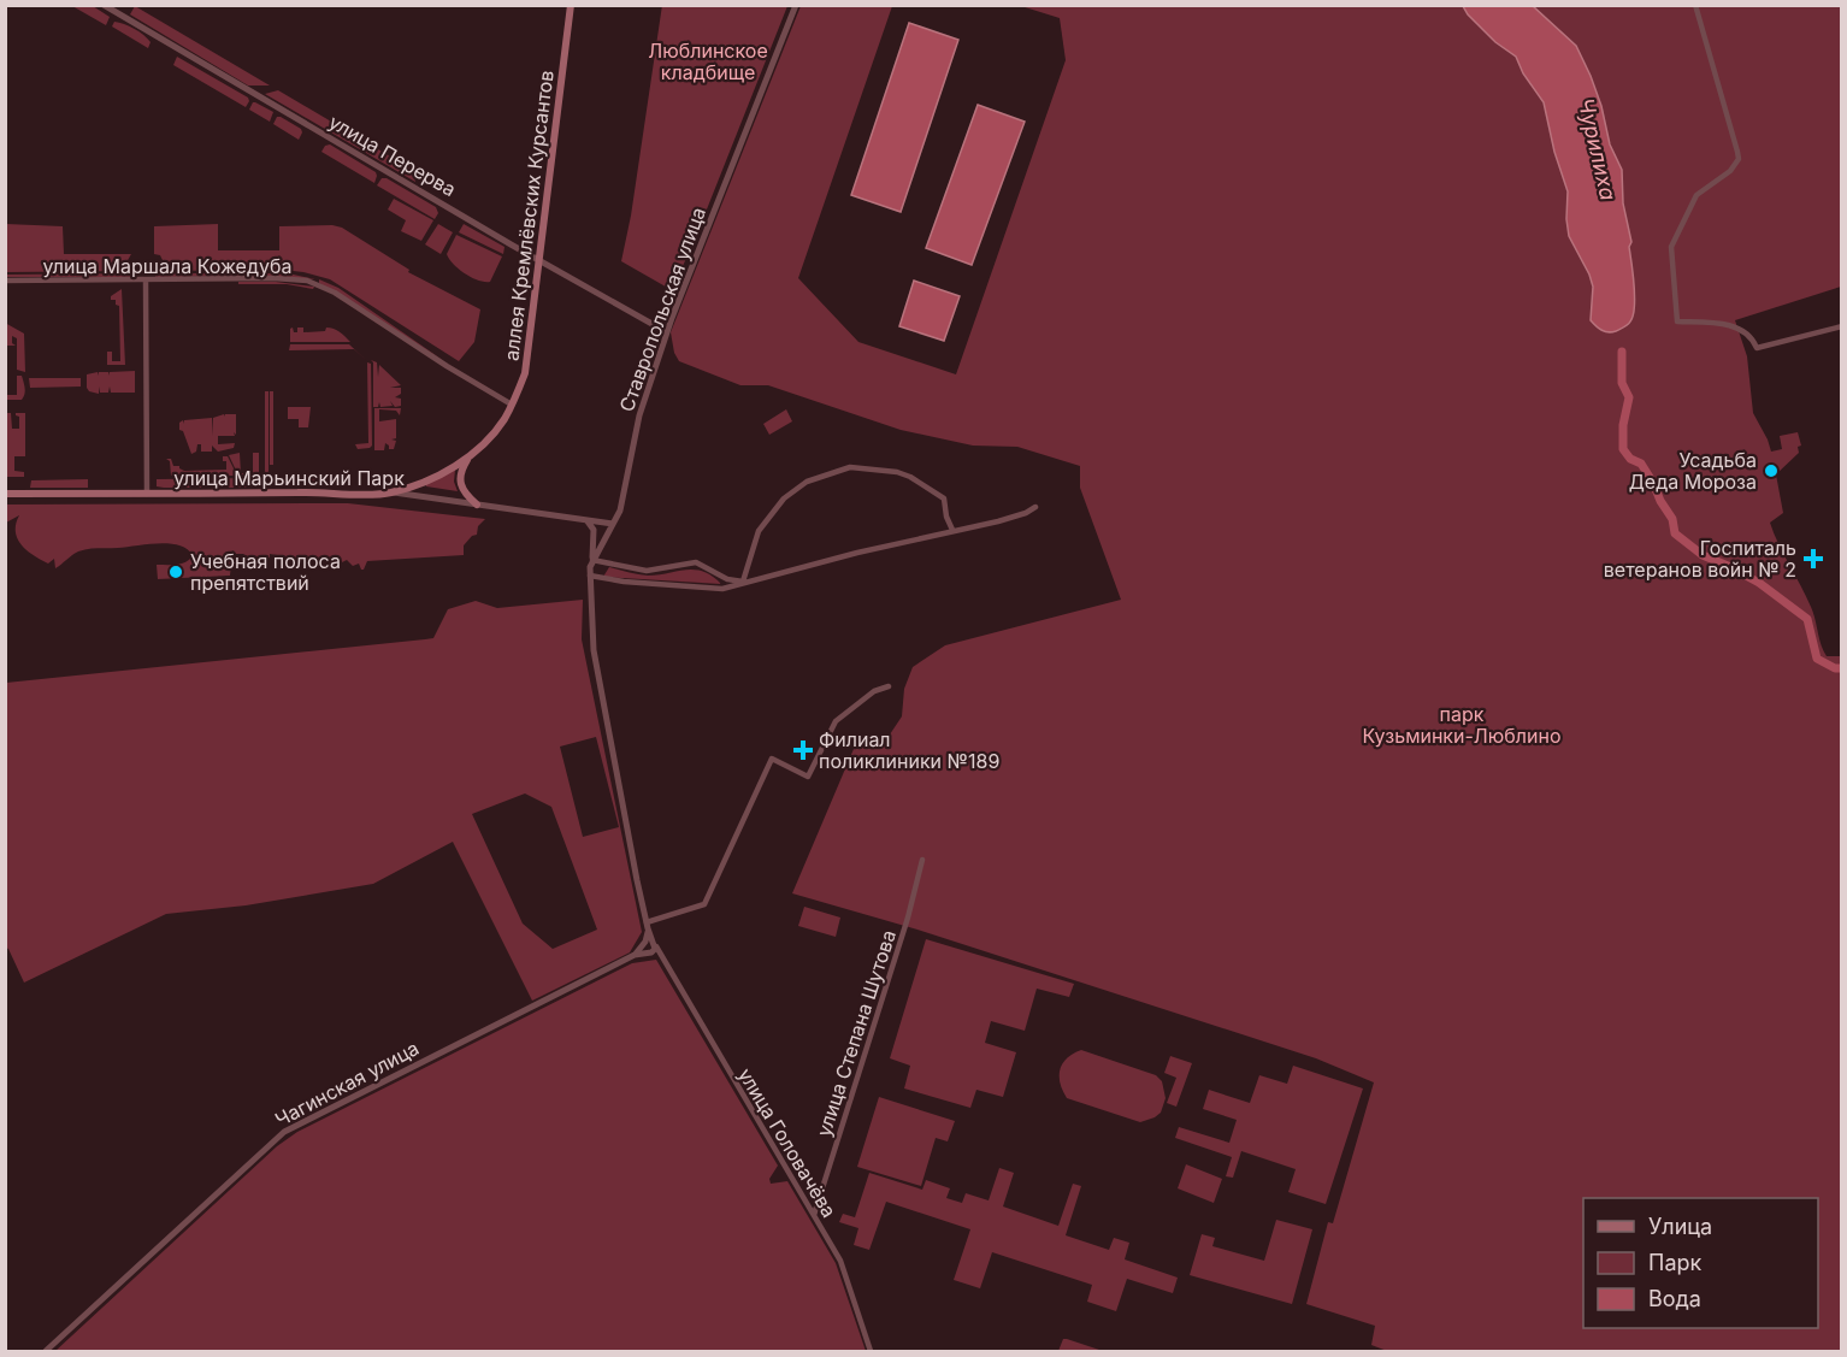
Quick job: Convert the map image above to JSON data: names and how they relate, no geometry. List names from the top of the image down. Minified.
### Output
{"streets":{"main road":["аллея Кремлёвских Курсантов","улица Марьинский Парк"],"street":["улица Перерва","улица Маршала Кожедуба","Ставропольская улица","улица Степана Шутова","Чагинская улица","улица Головачёва"]},"crossings":[["улица Перерва","аллея Кремлёвских Курсантов"],["улица Перерва","Ставропольская улица"],["аллея Кремлёвских Курсантов","улица Маршала Кожедуба"],["аллея Кремлёвских Курсантов","улица Марьинский Парк"],["Ставропольская улица","улица Марьинский Парк"],["Ставропольская улица","Чагинская улица"],["Ставропольская улица","улица Головачёва"],["улица Степана Шутова","улица Головачёва"]],"water":["Чурилиха"],"parks":["Люблинское кладбище","парк Кузьминки-Люблино"],"places":{"other":["Усадьба Деда Мороза","Учебная полоса препятствий"],"health":["Госпиталь ветеранов войн № 2","Филиал поликлиники №189"]},"legend":["Улица","Парк","Вода"]}
